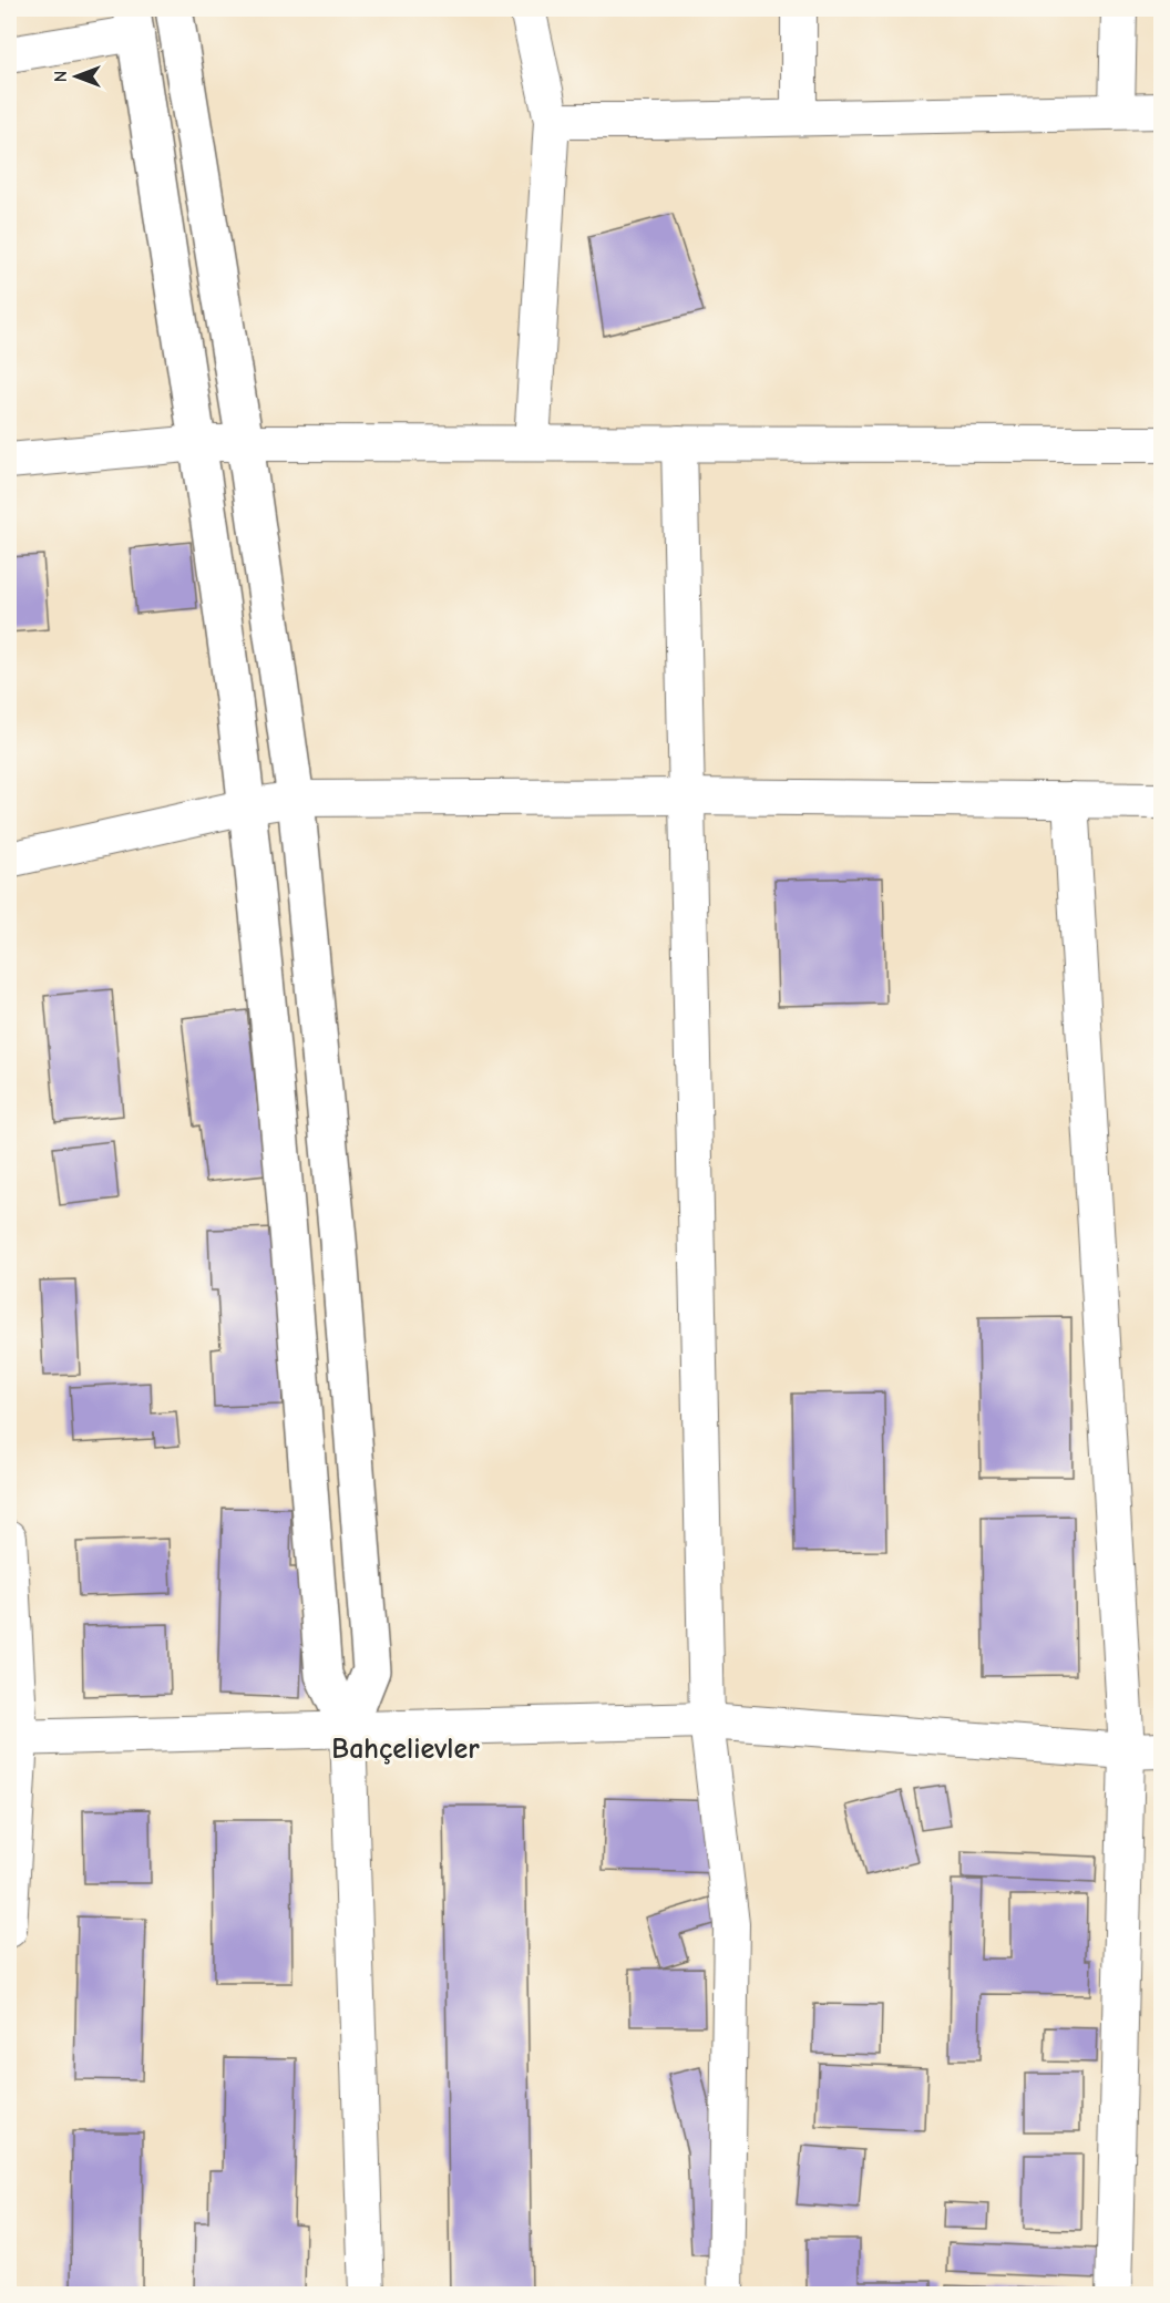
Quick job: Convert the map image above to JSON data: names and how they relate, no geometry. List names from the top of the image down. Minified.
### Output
{"districts":["Bahçelievler"],"north":"left"}
